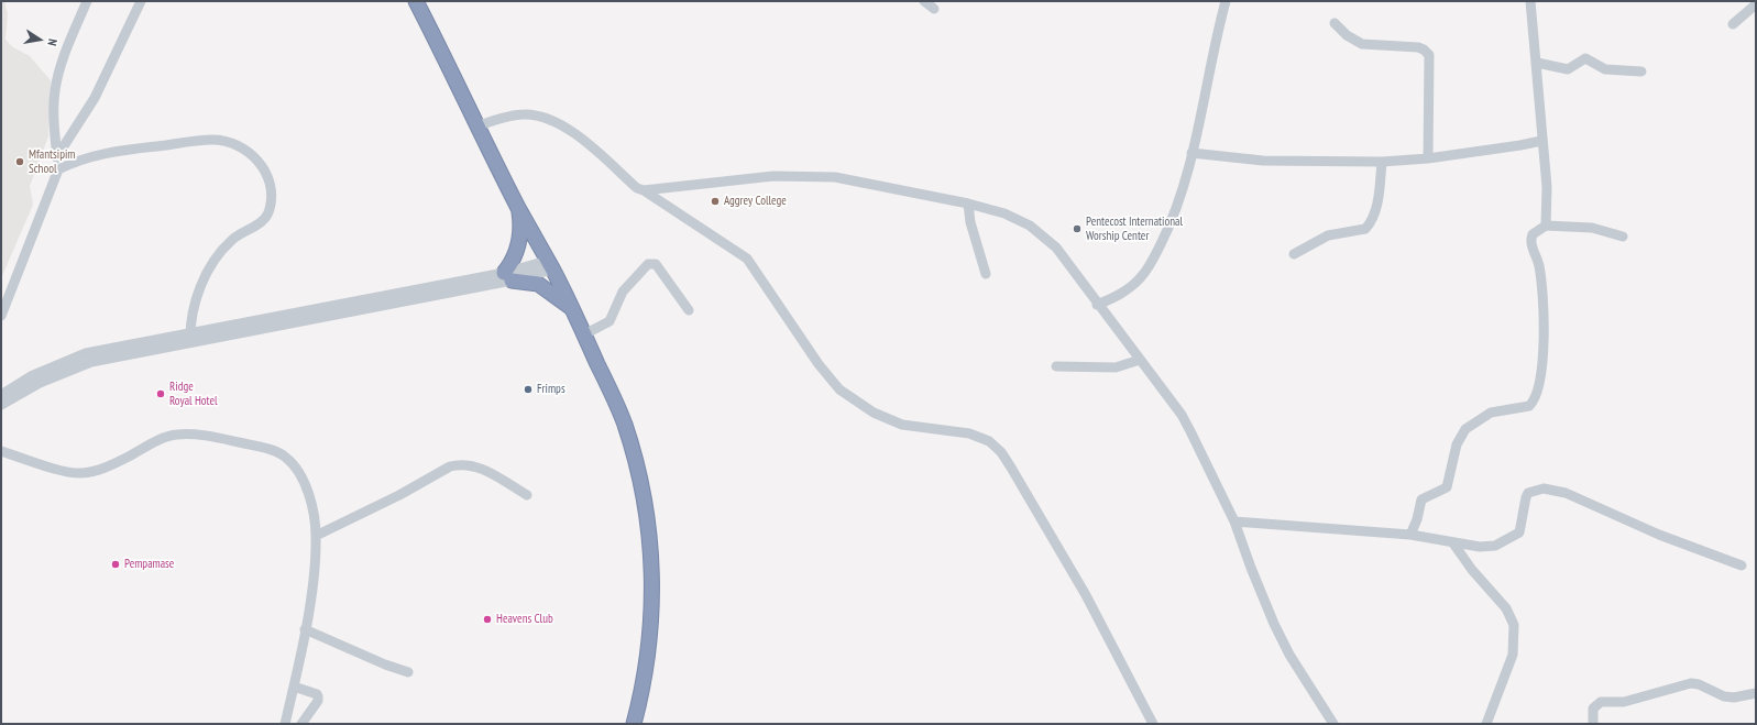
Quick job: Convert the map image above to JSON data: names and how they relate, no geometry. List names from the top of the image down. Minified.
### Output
{"places":["Mfantsipim School","Aggrey College","Pentecost International Worship Center","Frimps","Ridge Royal Hotel","Pempamase","Heavens Club"],"north":"right"}
